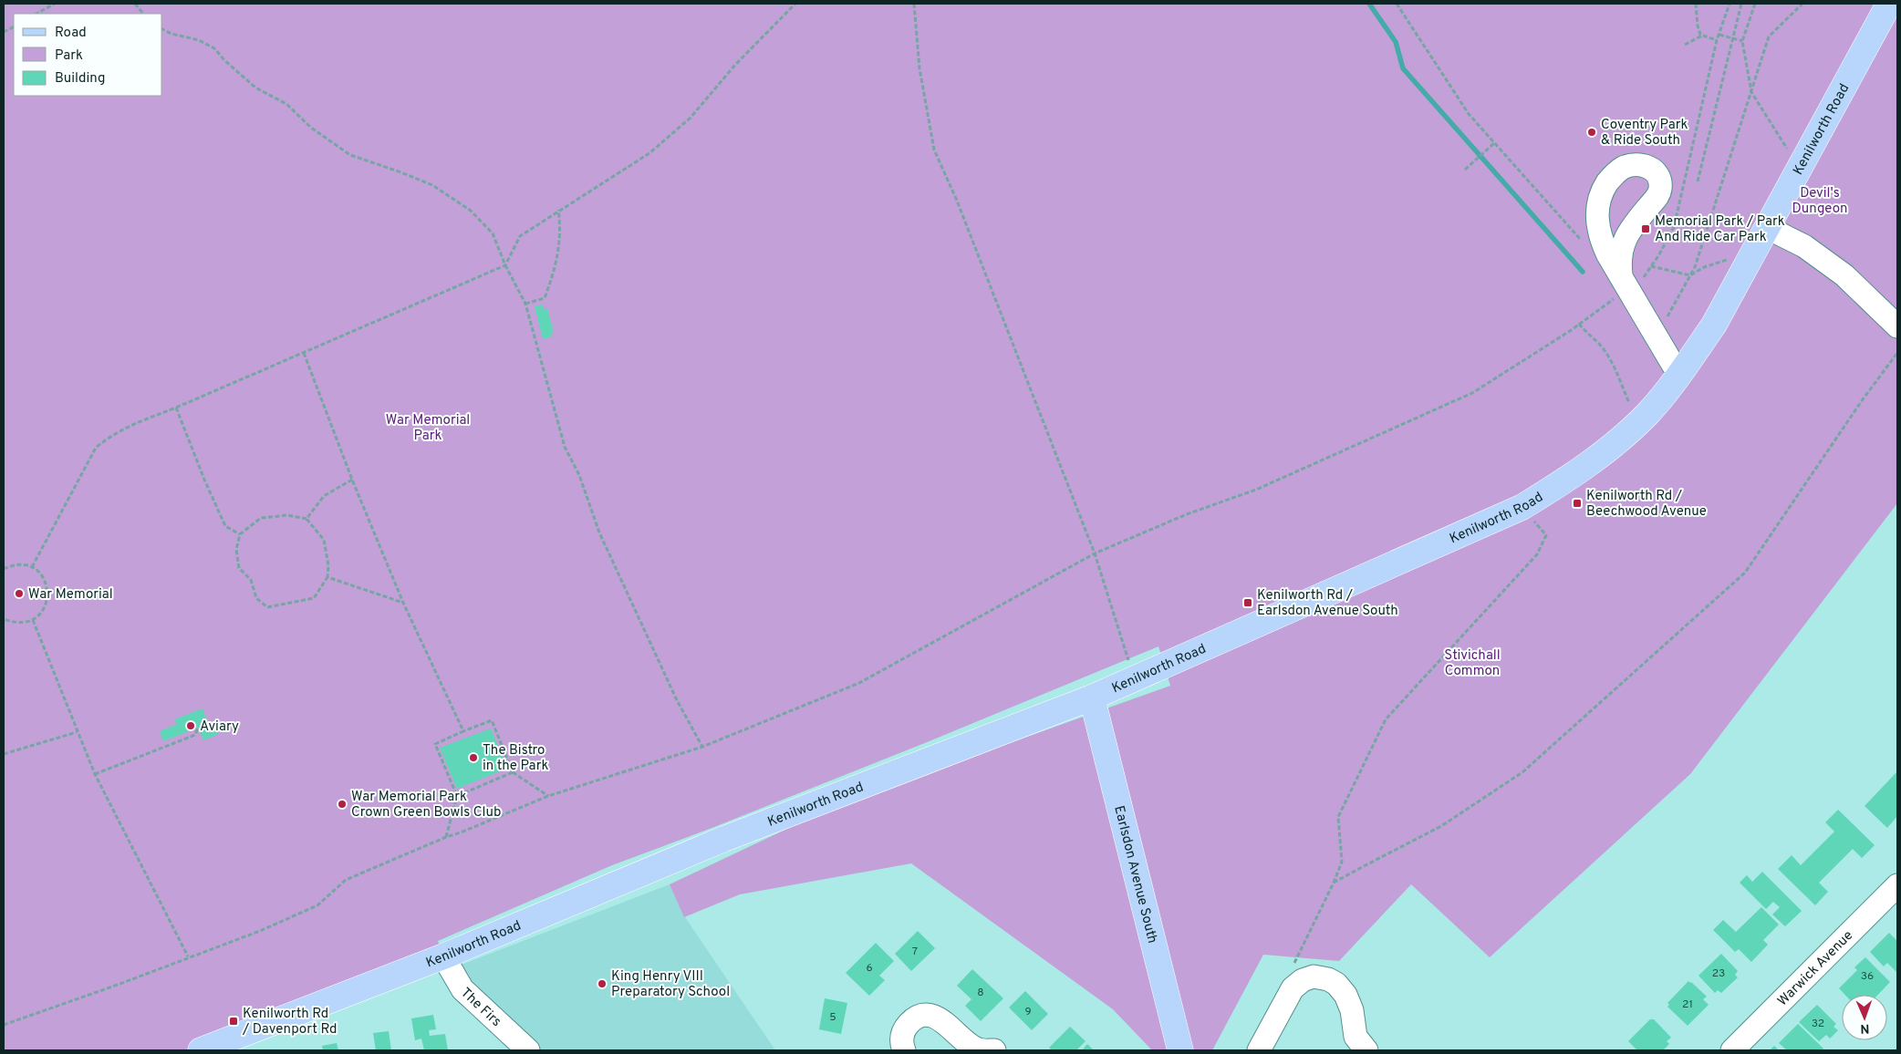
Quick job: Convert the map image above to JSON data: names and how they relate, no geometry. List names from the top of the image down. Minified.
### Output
{"streets":{"main road":["Kenilworth Road","Earlsdon Avenue South"],"street":["Warwick Avenue","The Firs"]},"crossings":[["Kenilworth Road","Earlsdon Avenue South"],["Kenilworth Road","The Firs"]],"parks":["Devil's Dungeon","War Memorial Park","Stivichall Common"],"places":{"other":["Coventry Park & Ride South","War Memorial","Aviary","The Bistro in the Park","War Memorial Park Crown Green Bowls Club","King Henry VIII Preparatory School"],"transit":["Memorial Park / Park And Ride Car Park","Kenilworth Rd / Beechwood Avenue","Kenilworth Rd / Earlsdon Avenue South","Kenilworth Rd / Davenport Rd"]},"house_numbers":["7","6","23","36","8","21","9","5","32"],"legend":["Road","Park","Building"],"north":"bottom"}
